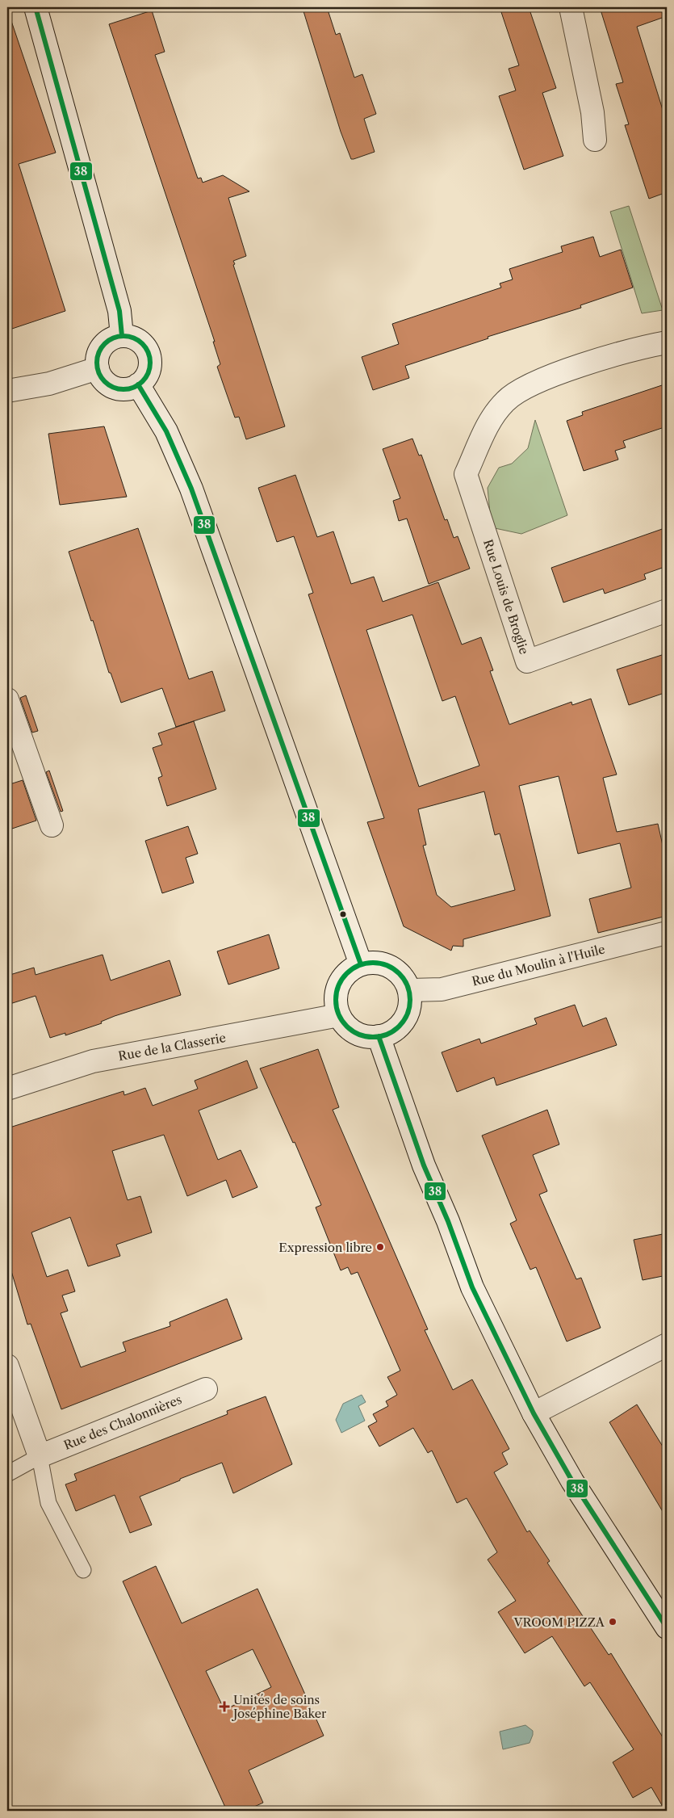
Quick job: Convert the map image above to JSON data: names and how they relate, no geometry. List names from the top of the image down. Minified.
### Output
{"streets":{"street":["Rue Louis de Broglie","Rue du Moulin à l'Huile","Rue de la Classerie","Rue des Chalonnières"]},"crossings":[["Rue du Moulin à l'Huile","Rue de la Classerie"]],"places":{"other":["Expression libre","VROOM PIZZA"],"health":["Unités de soins Joséphine Baker"]},"lines":["transit line 38"]}
